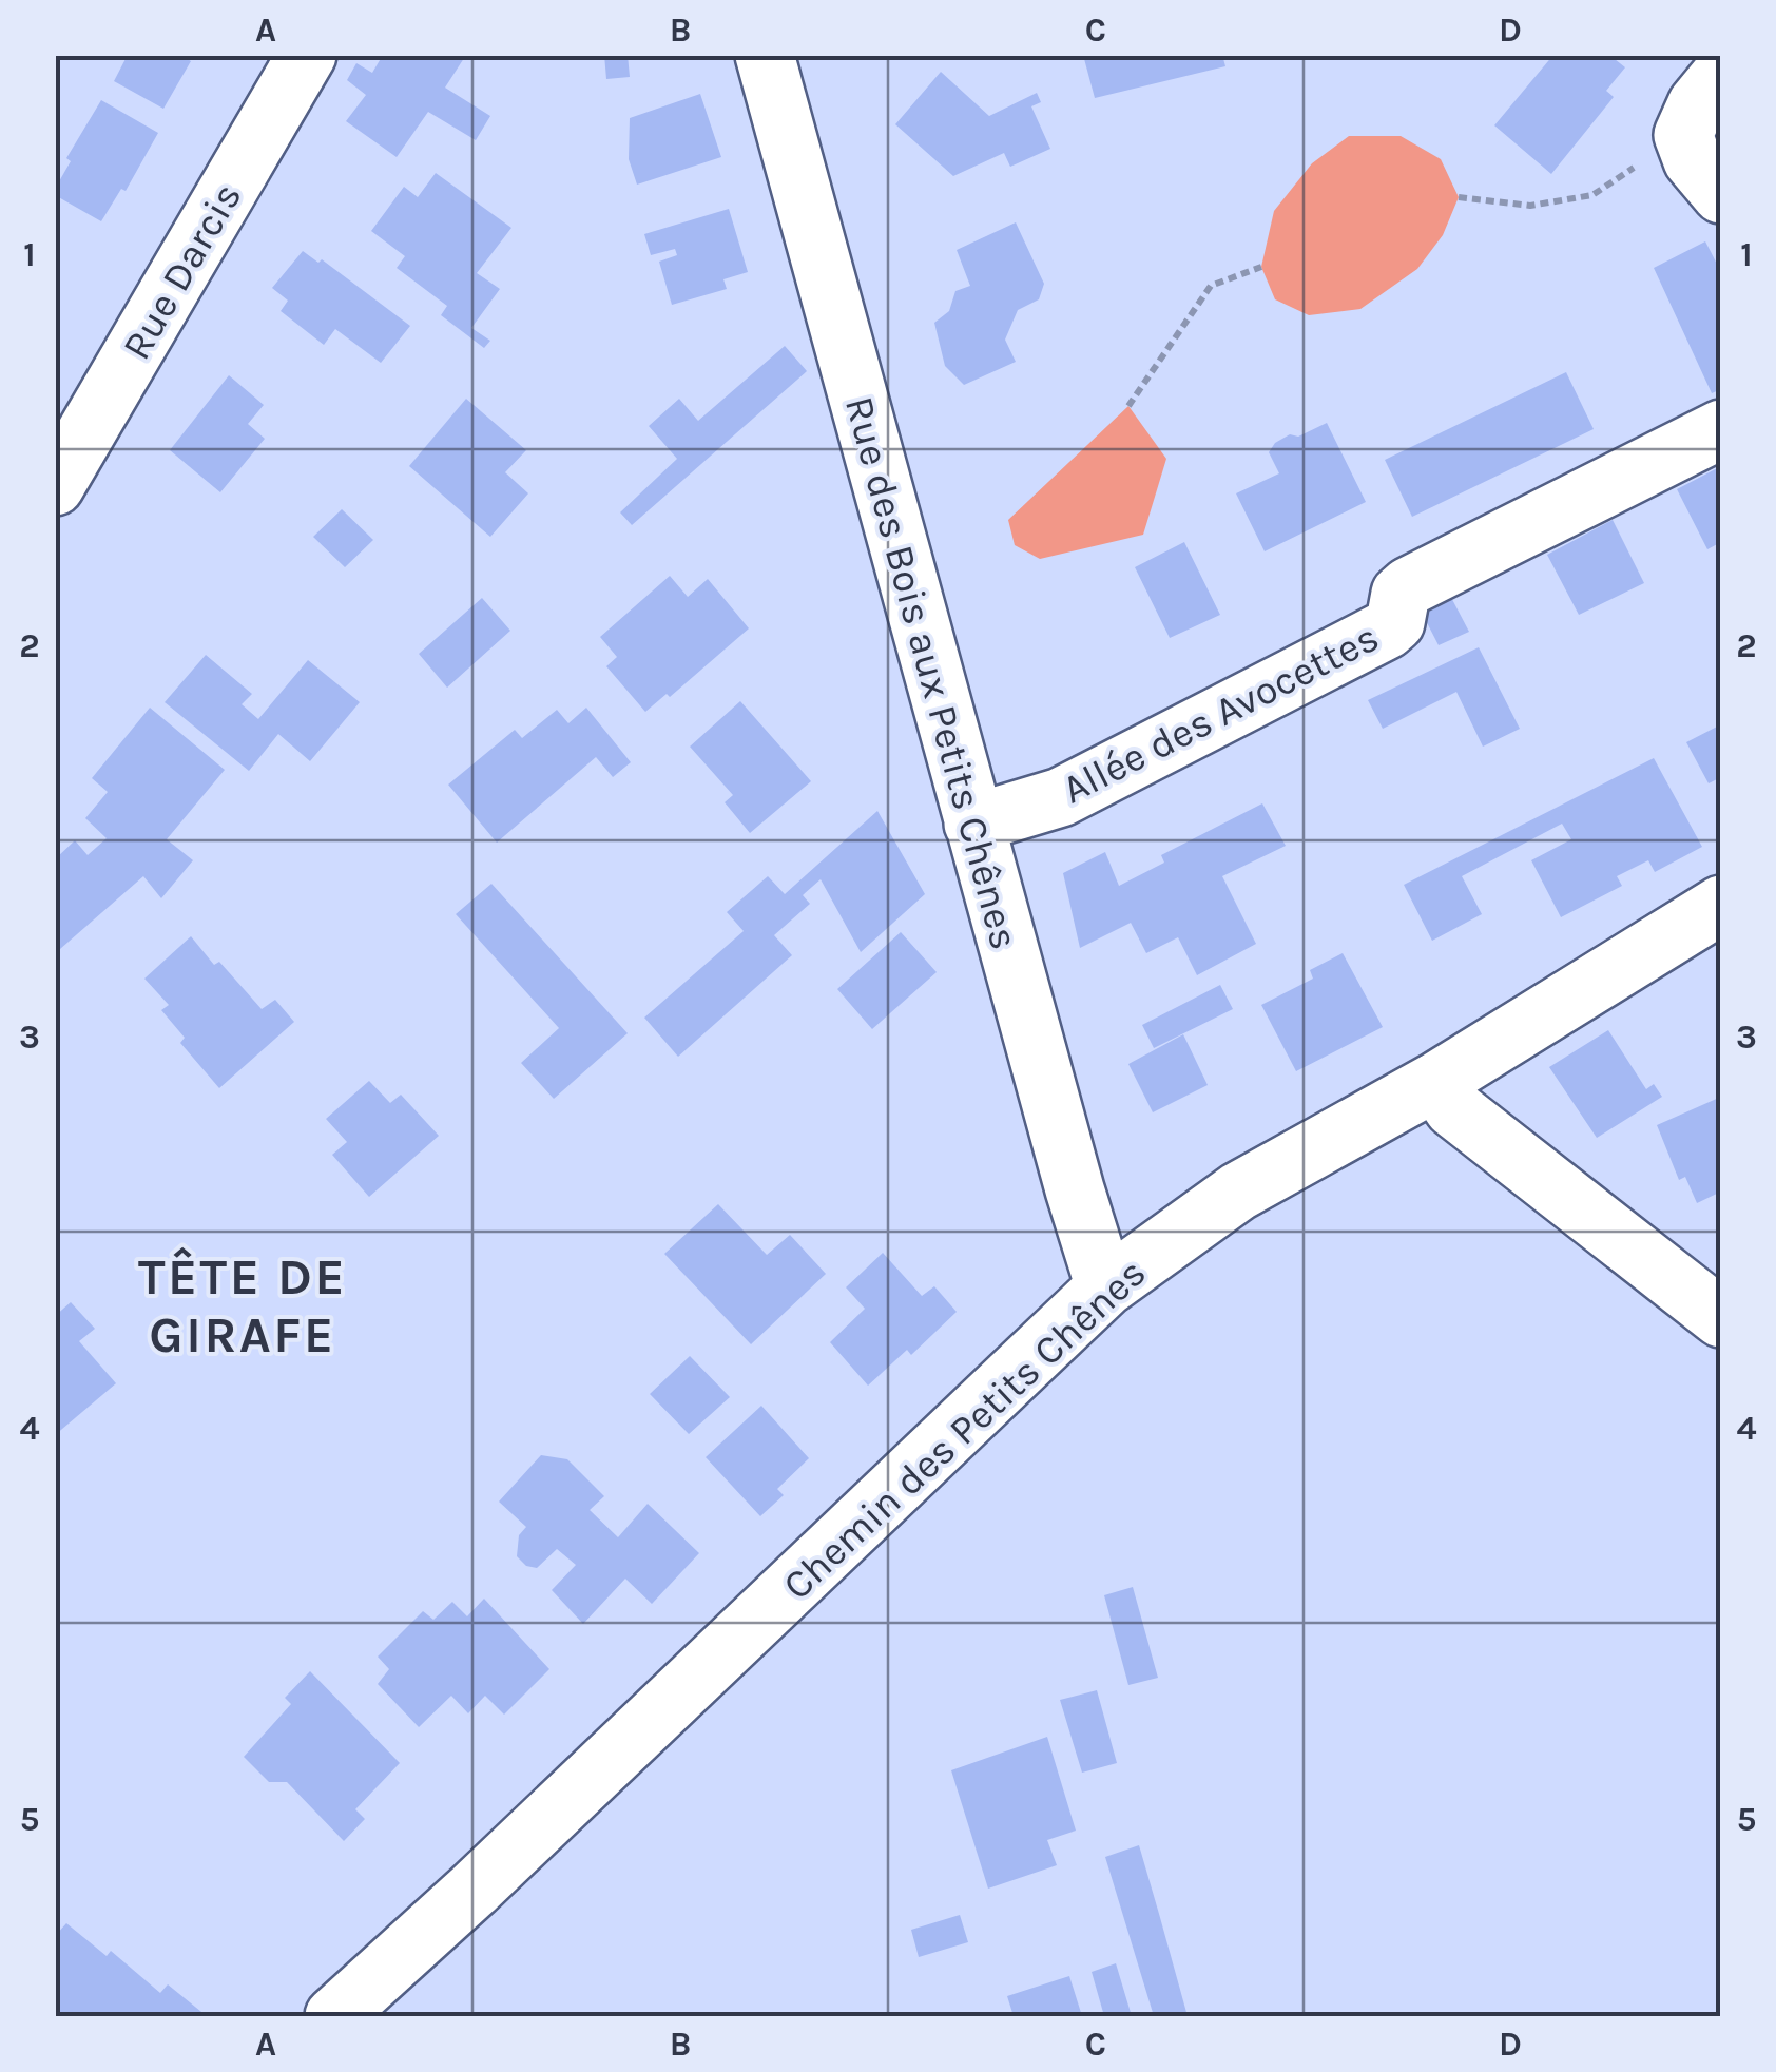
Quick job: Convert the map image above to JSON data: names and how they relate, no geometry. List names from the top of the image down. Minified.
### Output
{"streets":{"street":["Rue Darcis","Rue des Bois aux Petits Chênes","Allée des Avocettes","Chemin des Petits Chênes"]},"crossings":[["Rue des Bois aux Petits Chênes","Allée des Avocettes"],["Rue des Bois aux Petits Chênes","Chemin des Petits Chênes"]],"districts":["TÊTE DE GIRAFE"],"grid":{"columns":["A","B","C","D"],"rows":["1","2","3","4","5"]}}
